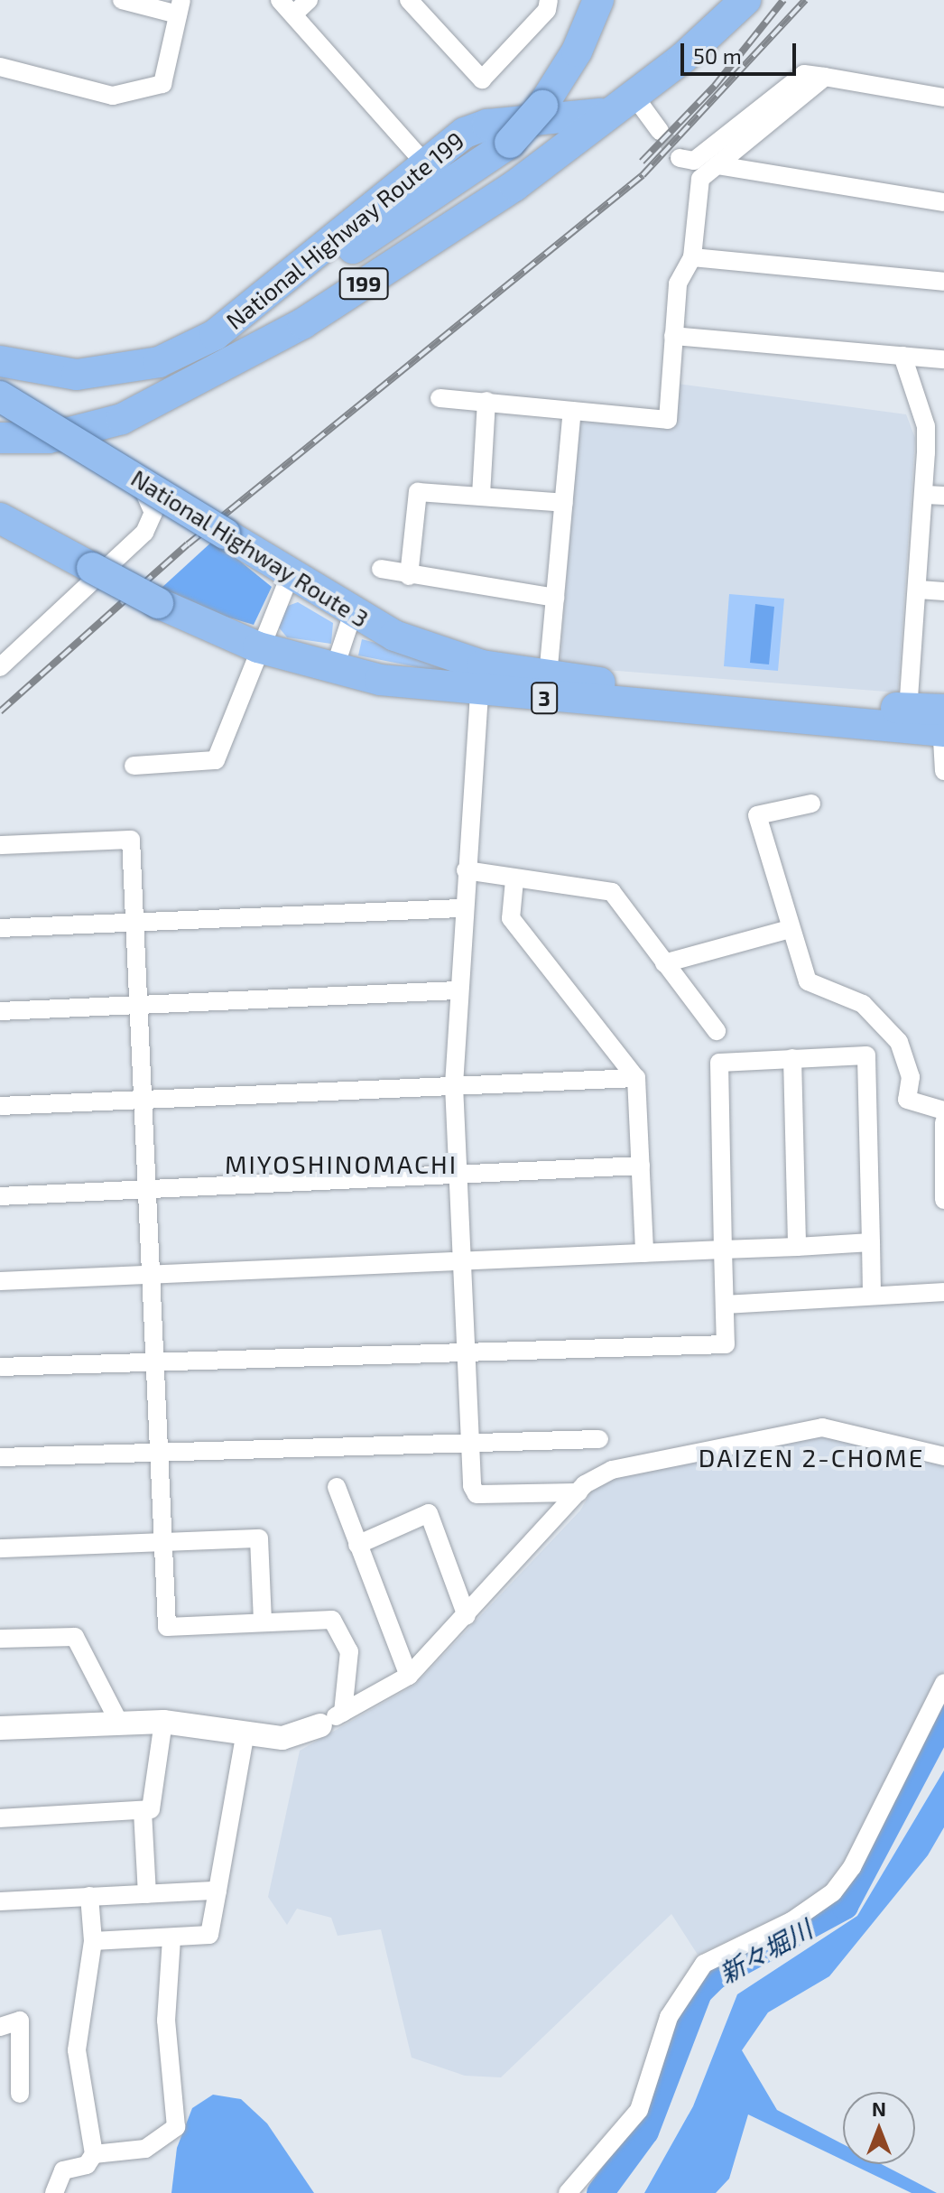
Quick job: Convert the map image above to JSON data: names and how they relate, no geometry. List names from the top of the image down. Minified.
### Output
{"streets":{"highway":["National Highway Route 199","199","National Highway Route 3","3"]},"crossings":[["National Highway Route 199","199"]],"districts":["MIYOSHINOMACHI","DAIZEN 2-CHOME"],"water":["新々堀川"],"scale_bar":"50 m","north":"top"}
